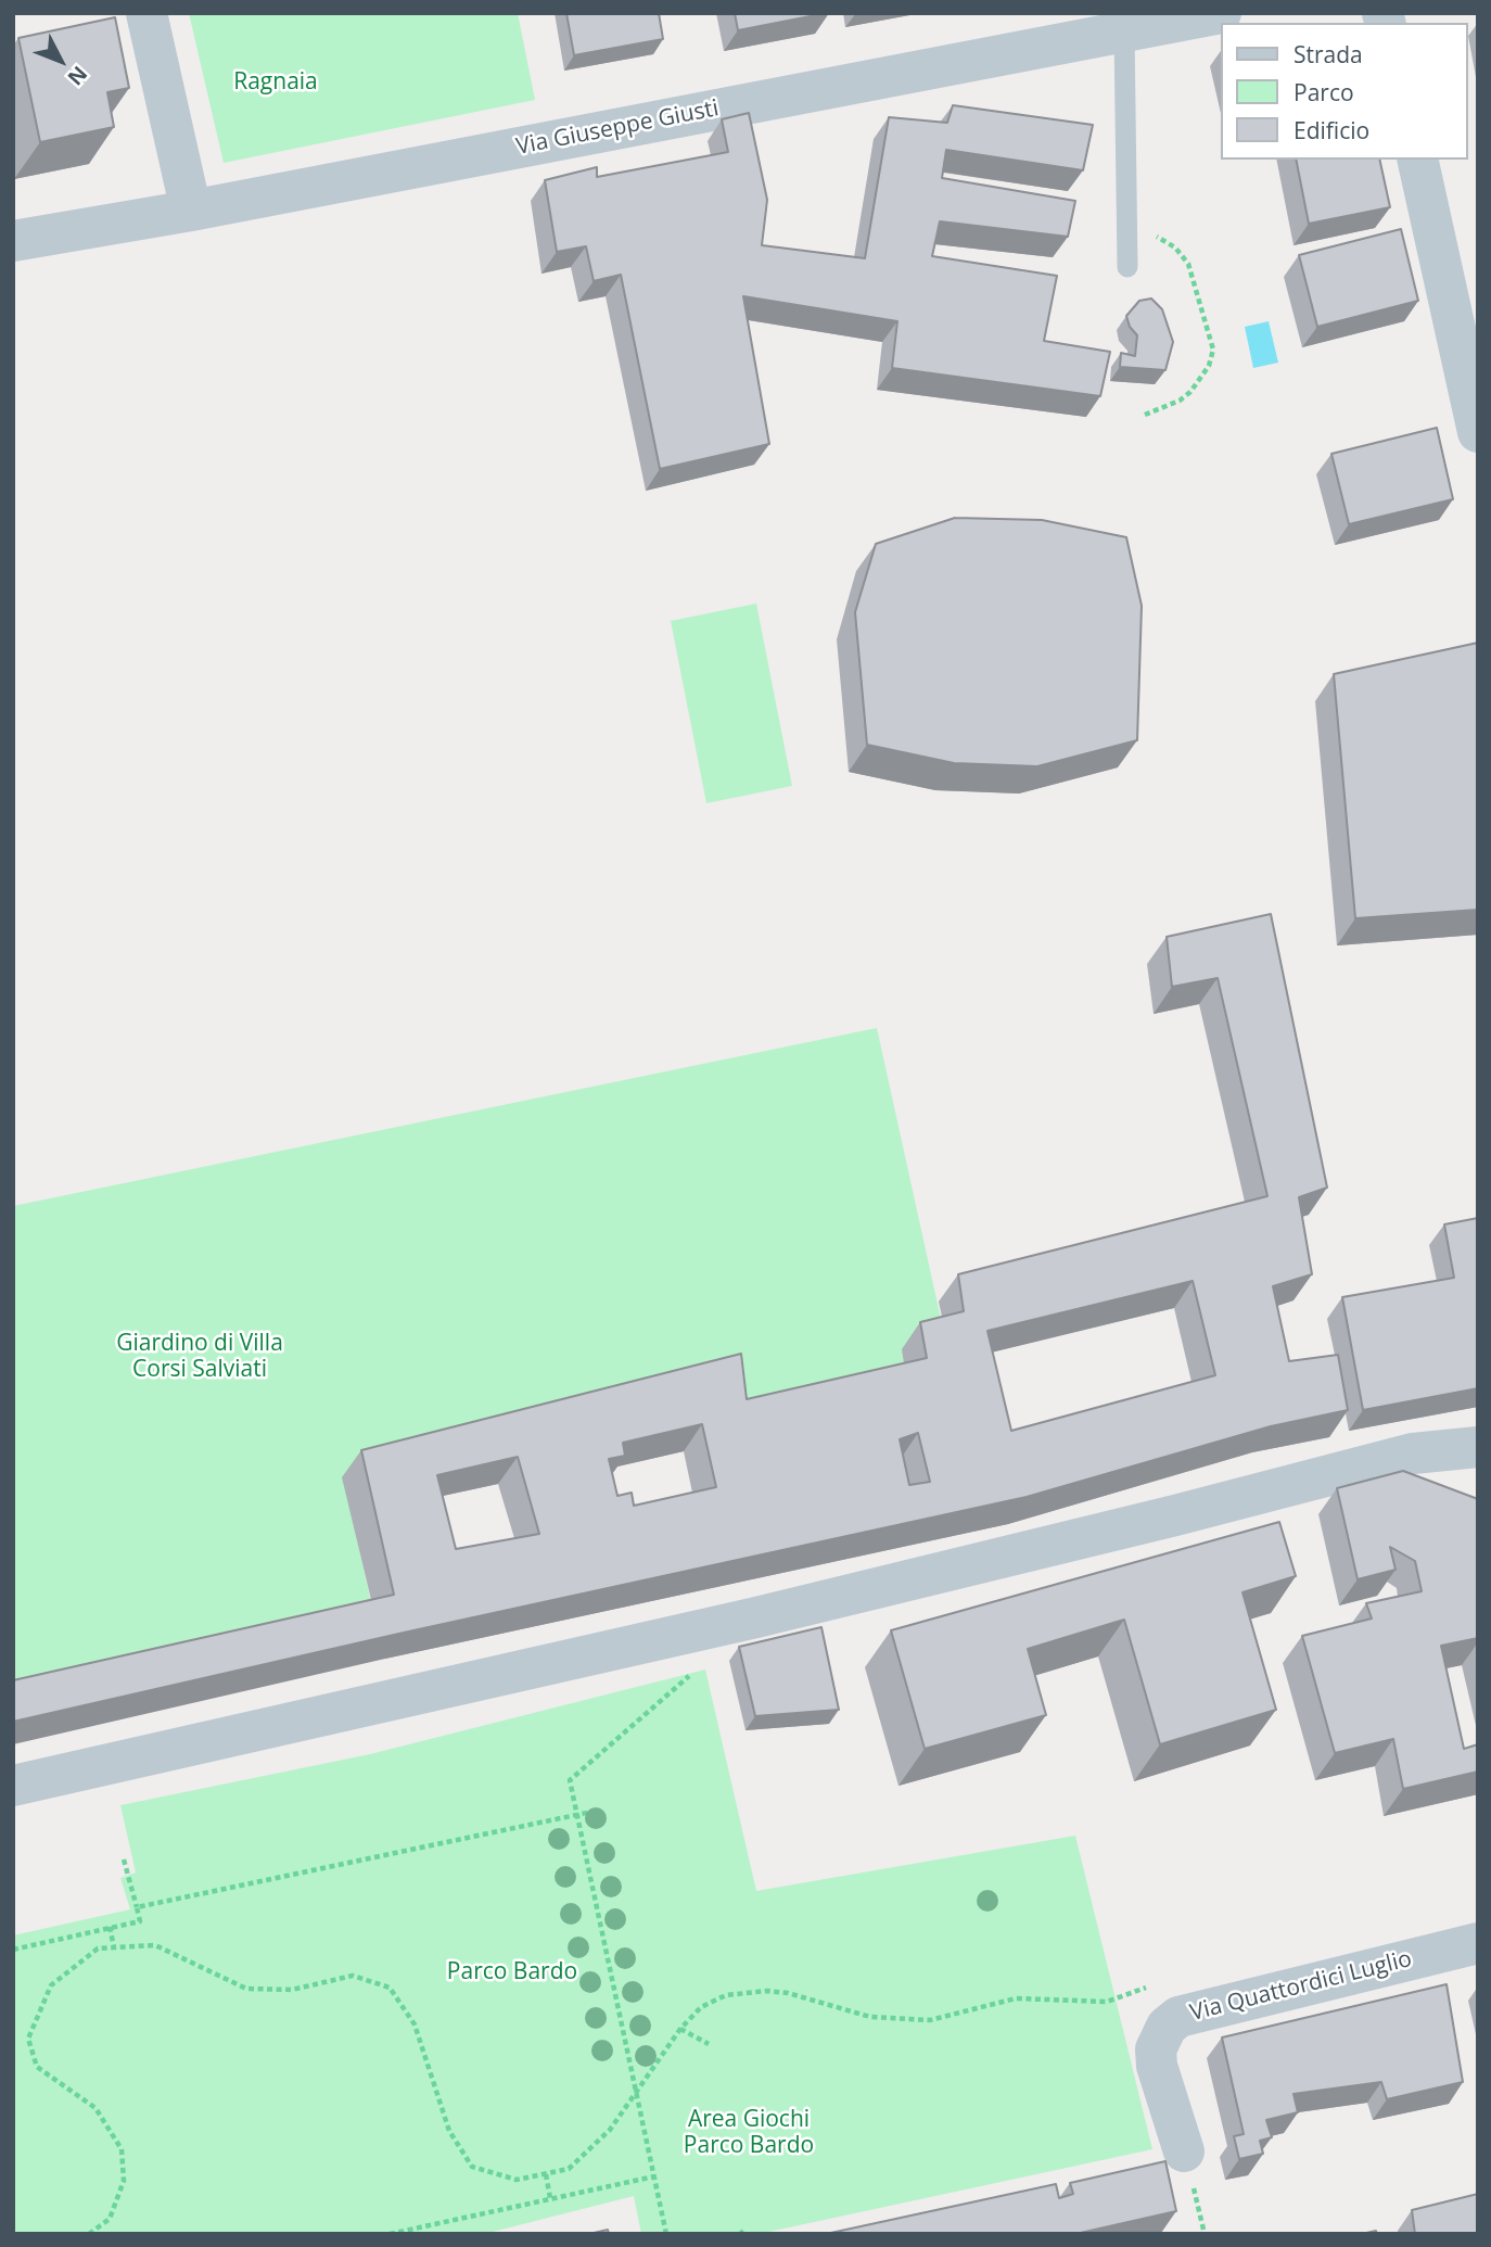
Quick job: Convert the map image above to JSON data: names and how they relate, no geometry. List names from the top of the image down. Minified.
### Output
{"streets":{"street":["Via Giuseppe Giusti","Via Quattordici Luglio"]},"parks":["Ragnaia","Giardino di Villa Corsi Salviati","Parco Bardo","Area Giochi Parco Bardo"],"legend":["Strada","Parco","Edificio"],"north":"bottom right"}
